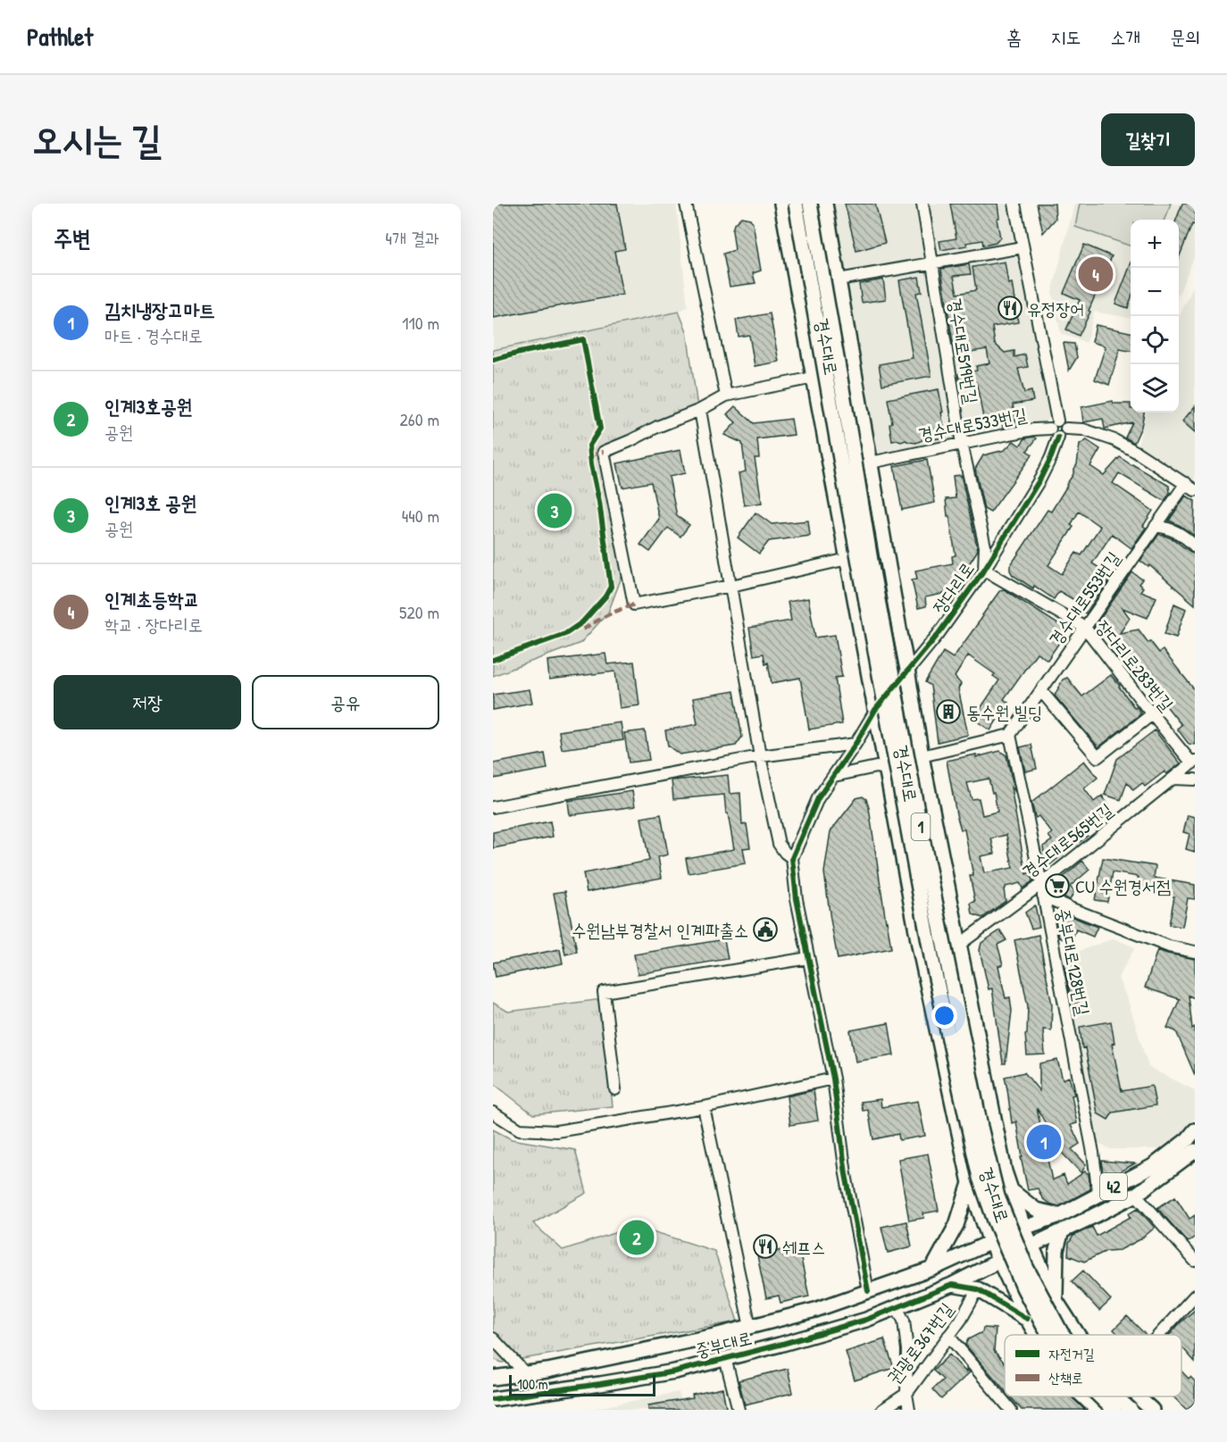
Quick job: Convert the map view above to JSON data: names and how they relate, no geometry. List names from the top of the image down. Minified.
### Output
{"streets":{"main road":["경수대로","1","42","중부대로"],"street":["경수대로519번길","경수대로533번길","장다리로","경수대로553번길","장다리로283번길","경수대로565번길","중부대로128번길","권광로367번길"]},"crossings":[["경수대로","경수대로533번길"],["경수대로","장다리로"],["경수대로","경수대로565번길"],["경수대로","중부대로"],["경수대로519번길","경수대로533번길"],["경수대로519번길","장다리로"],["경수대로533번길","장다리로"],["장다리로","장다리로283번길"],["경수대로553번길","장다리로283번길"],["경수대로553번길","중부대로128번길"],["장다리로283번길","경수대로565번길"],["경수대로565번길","중부대로128번길"],["중부대로128번길","중부대로"]],"places":{"restaurant":["유정장어","쉐프스"],"building":["동수원 빌딩"],"supermarket":["CU 수원경서점"],"public building":["수원남부경찰서 인계파출소"]},"legend":["자전거길","산책로"],"scale_bar":"100 m","page":{"header":"Pathlet","nav":["홈","지도","소개","문의"],"title":"오시는 길","buttons":["길찾기",["저장","공유"]],"heading":["주변","4개 결과"],"map_buttons":["+","−"],"pins":["4","3","1","2"],"list":[{"mark":"1","name":"김치냉장고마트","note":"마트 · 경수대로","value":"110 m"},{"mark":"2","name":"인계3호공원","note":"공원","value":"260 m"},{"mark":"3","name":"인계3호 공원","note":"공원","value":"440 m"},{"mark":"4","name":"인계초등학교","note":"학교 · 장다리로","value":"520 m"}],"scale":"100 m"}}
